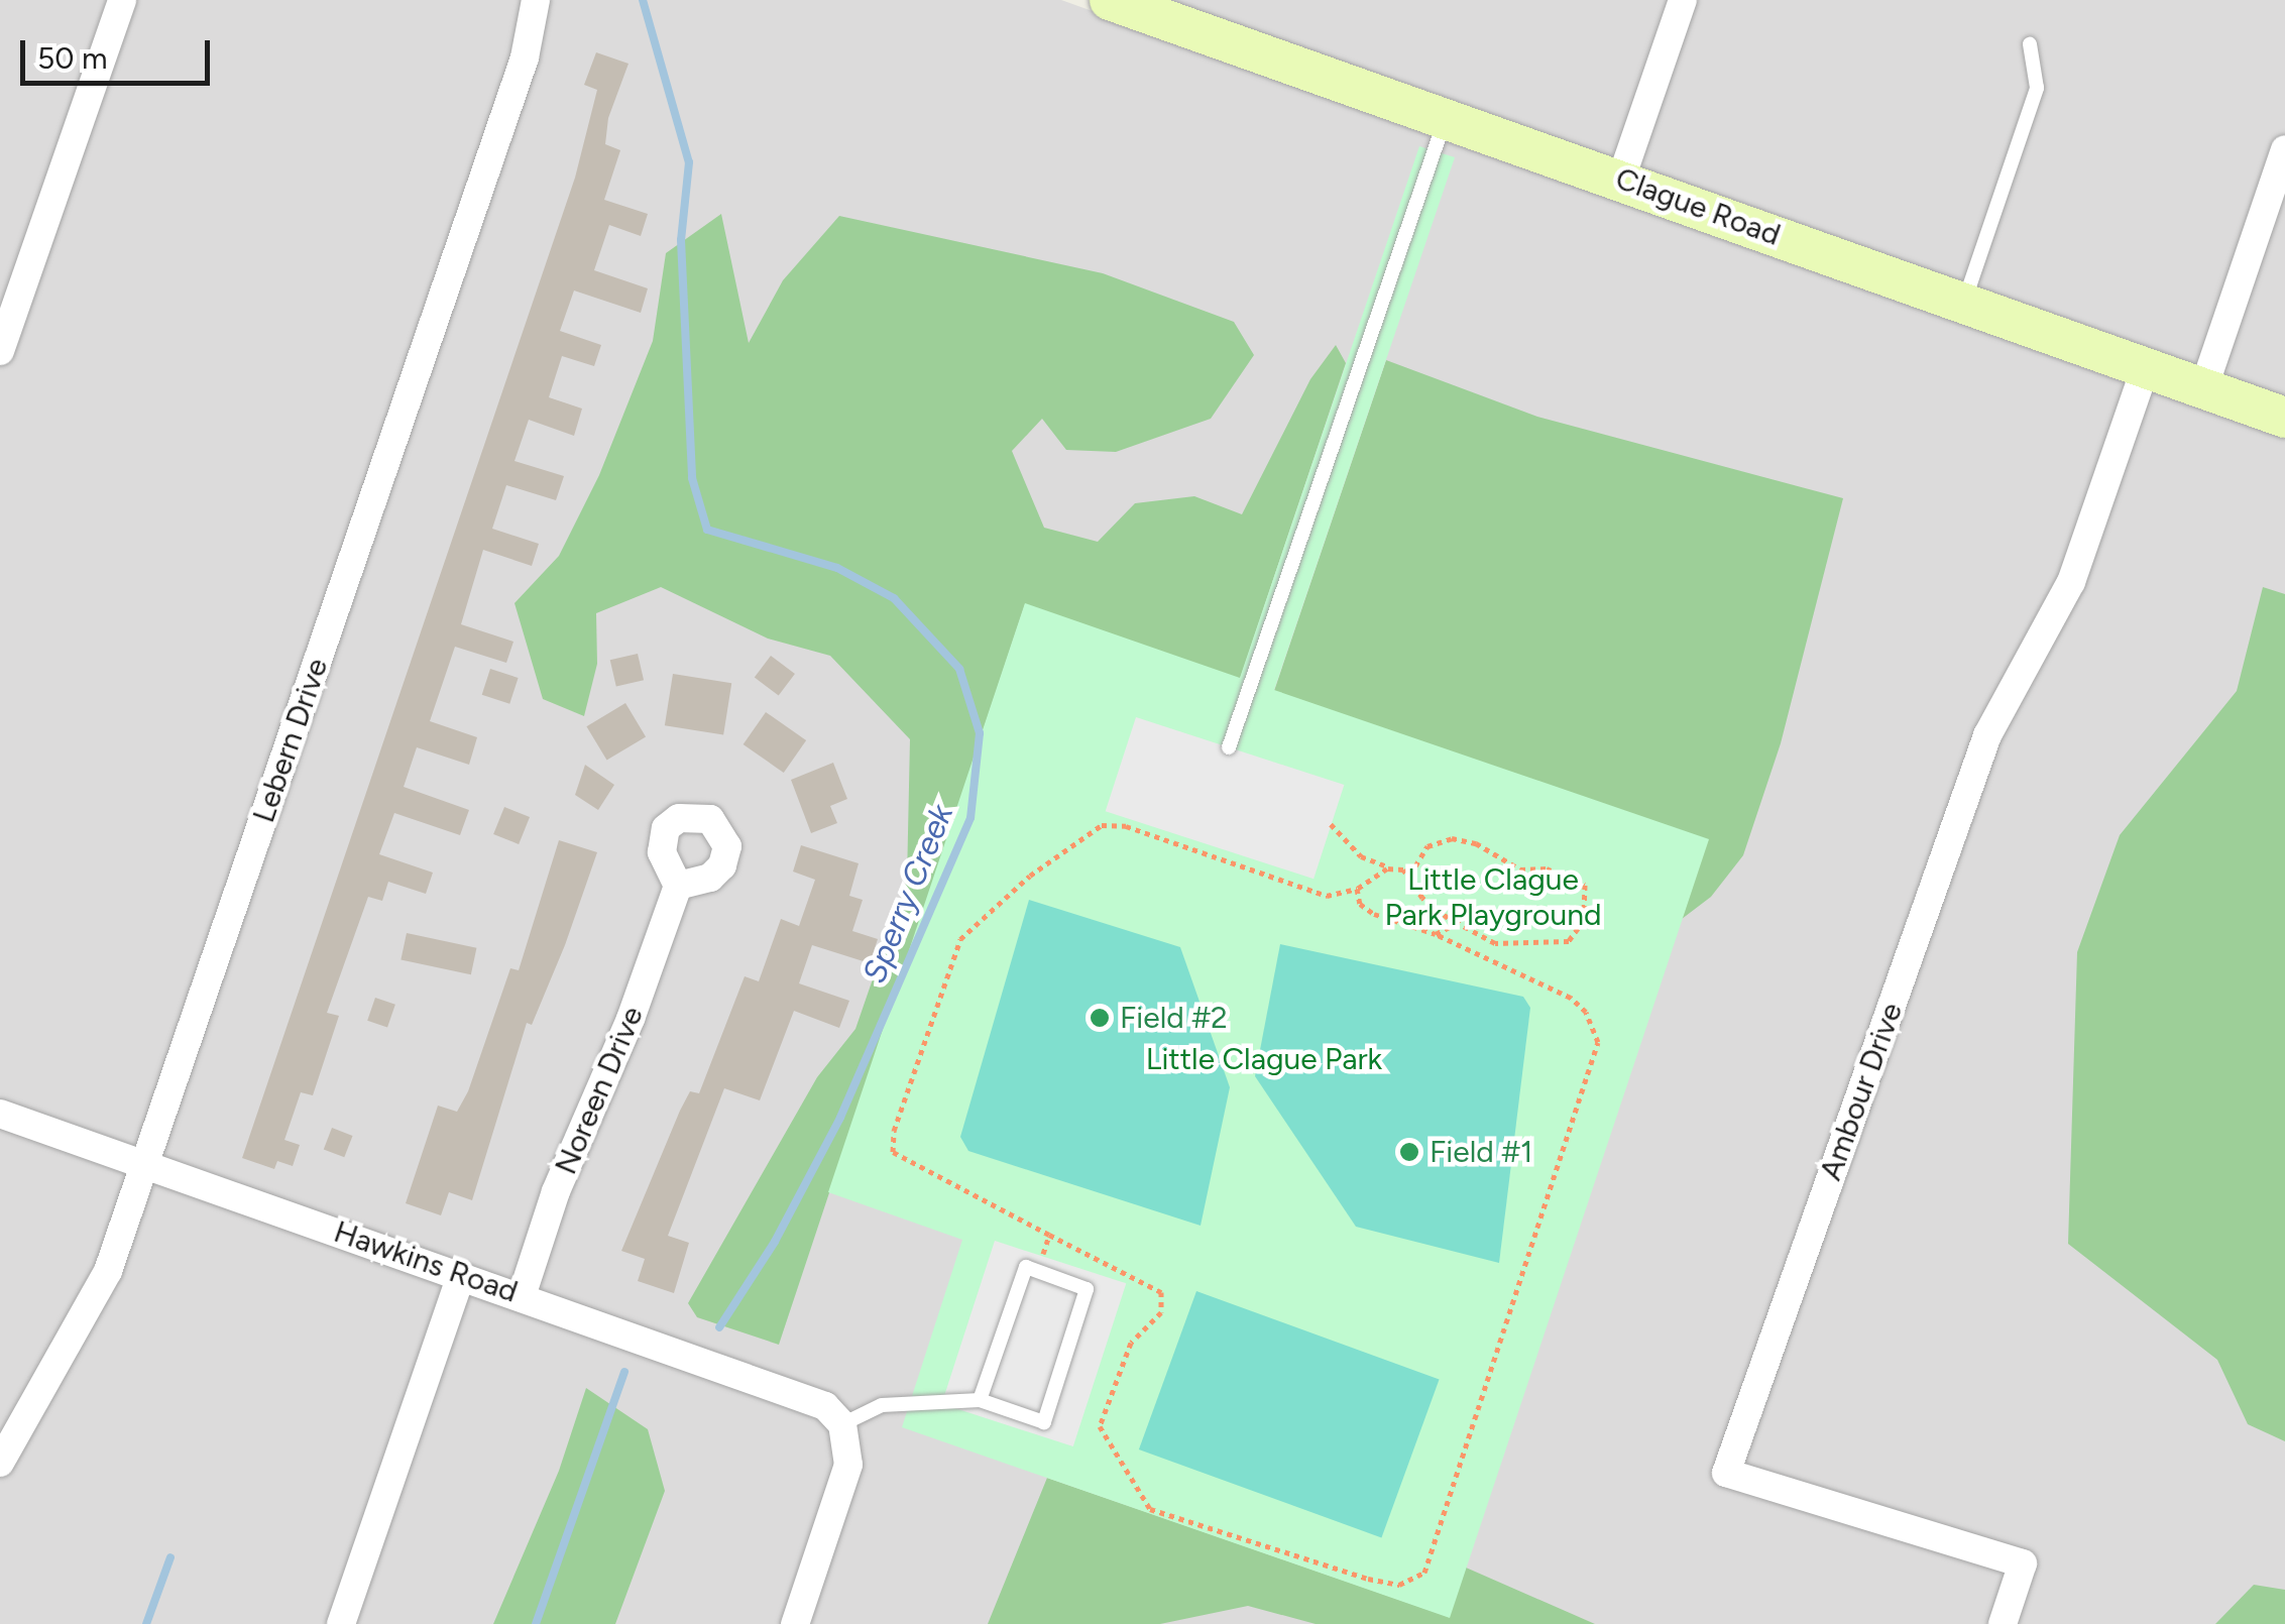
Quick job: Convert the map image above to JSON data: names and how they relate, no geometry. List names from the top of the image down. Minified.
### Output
{"streets":{"main road":["Clague Road"],"street":["Lebern Drive","Noreen Drive","Ambour Drive","Hawkins Road"]},"crossings":[["Clague Road","Ambour Drive"],["Lebern Drive","Hawkins Road"],["Noreen Drive","Hawkins Road"]],"water":["Sperry Creek"],"parks":["Little Clague Park Playground","Little Clague Park"],"places":["Field #2","Field #1"],"scale_bar":"50 m"}
